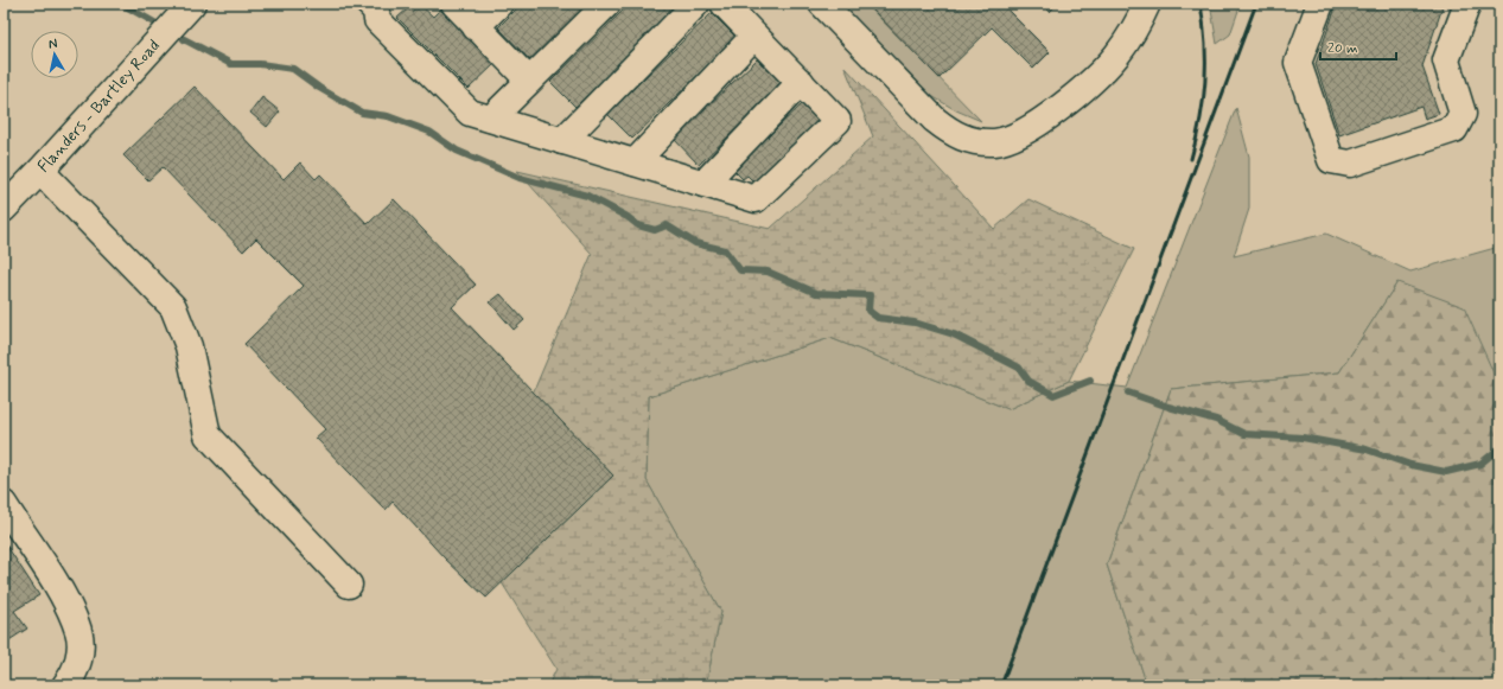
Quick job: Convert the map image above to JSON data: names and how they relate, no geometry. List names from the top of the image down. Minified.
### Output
{"streets":{"main road":["Flanders - Bartley Road"]},"scale_bar":"20 m","north":"top"}
